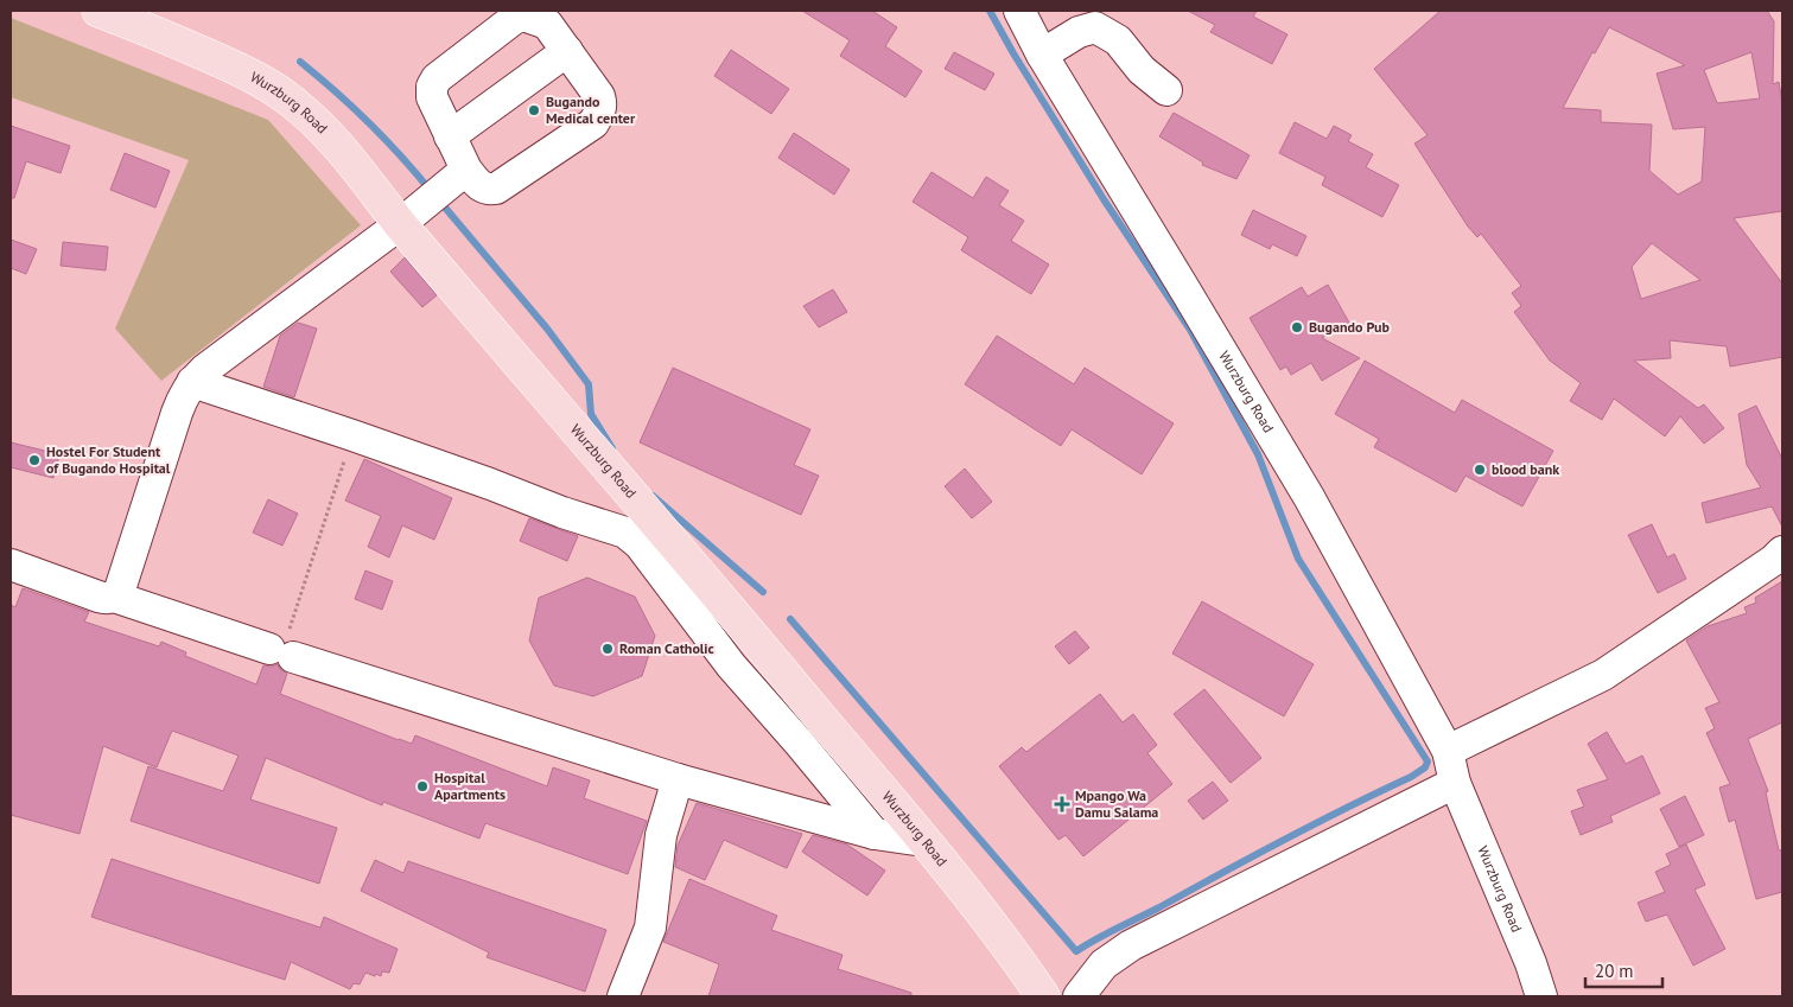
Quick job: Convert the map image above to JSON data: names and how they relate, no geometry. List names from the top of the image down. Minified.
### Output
{"streets":{"main road":["Wurzburg Road"]},"places":{"other":["Bugando Medical center","Bugando Pub","Hostel For Student of Bugando Hospital","blood bank","Roman Catholic","Hospital Apartments"],"health":["Mpango Wa Damu Salama"]},"scale_bar":"20 m"}
